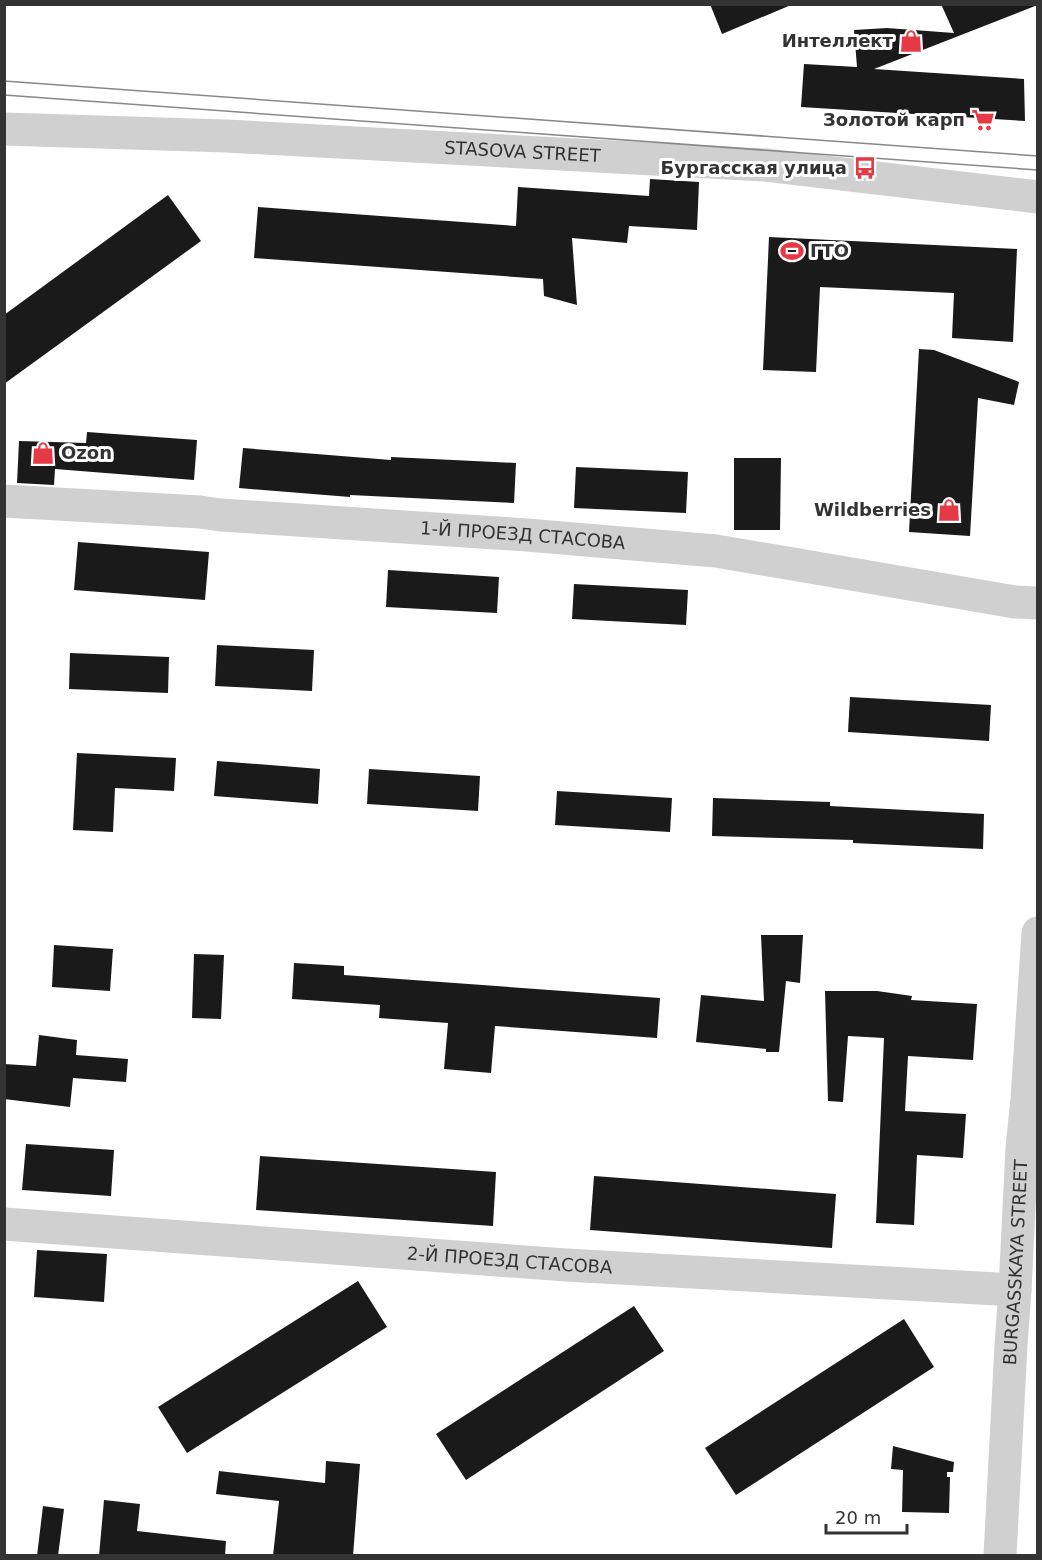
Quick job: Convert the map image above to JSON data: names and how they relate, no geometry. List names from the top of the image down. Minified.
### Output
{"streets":{"street":["STASOVA STREET","1-Й ПРОЕЗД СТАСОВА","2-Й ПРОЕЗД СТАСОВА","BURGASSKAYA STREET"]},"crossings":[["2-Й ПРОЕЗД СТАСОВА","BURGASSKAYA STREET"]],"places":{"shop":["Интеллект","Ozon","Wildberries"],"supermarket":["Золотой карп"],"bus stop":["Бургасская улица"],"sports":["ГТО"]},"scale_bar":"20 m"}
